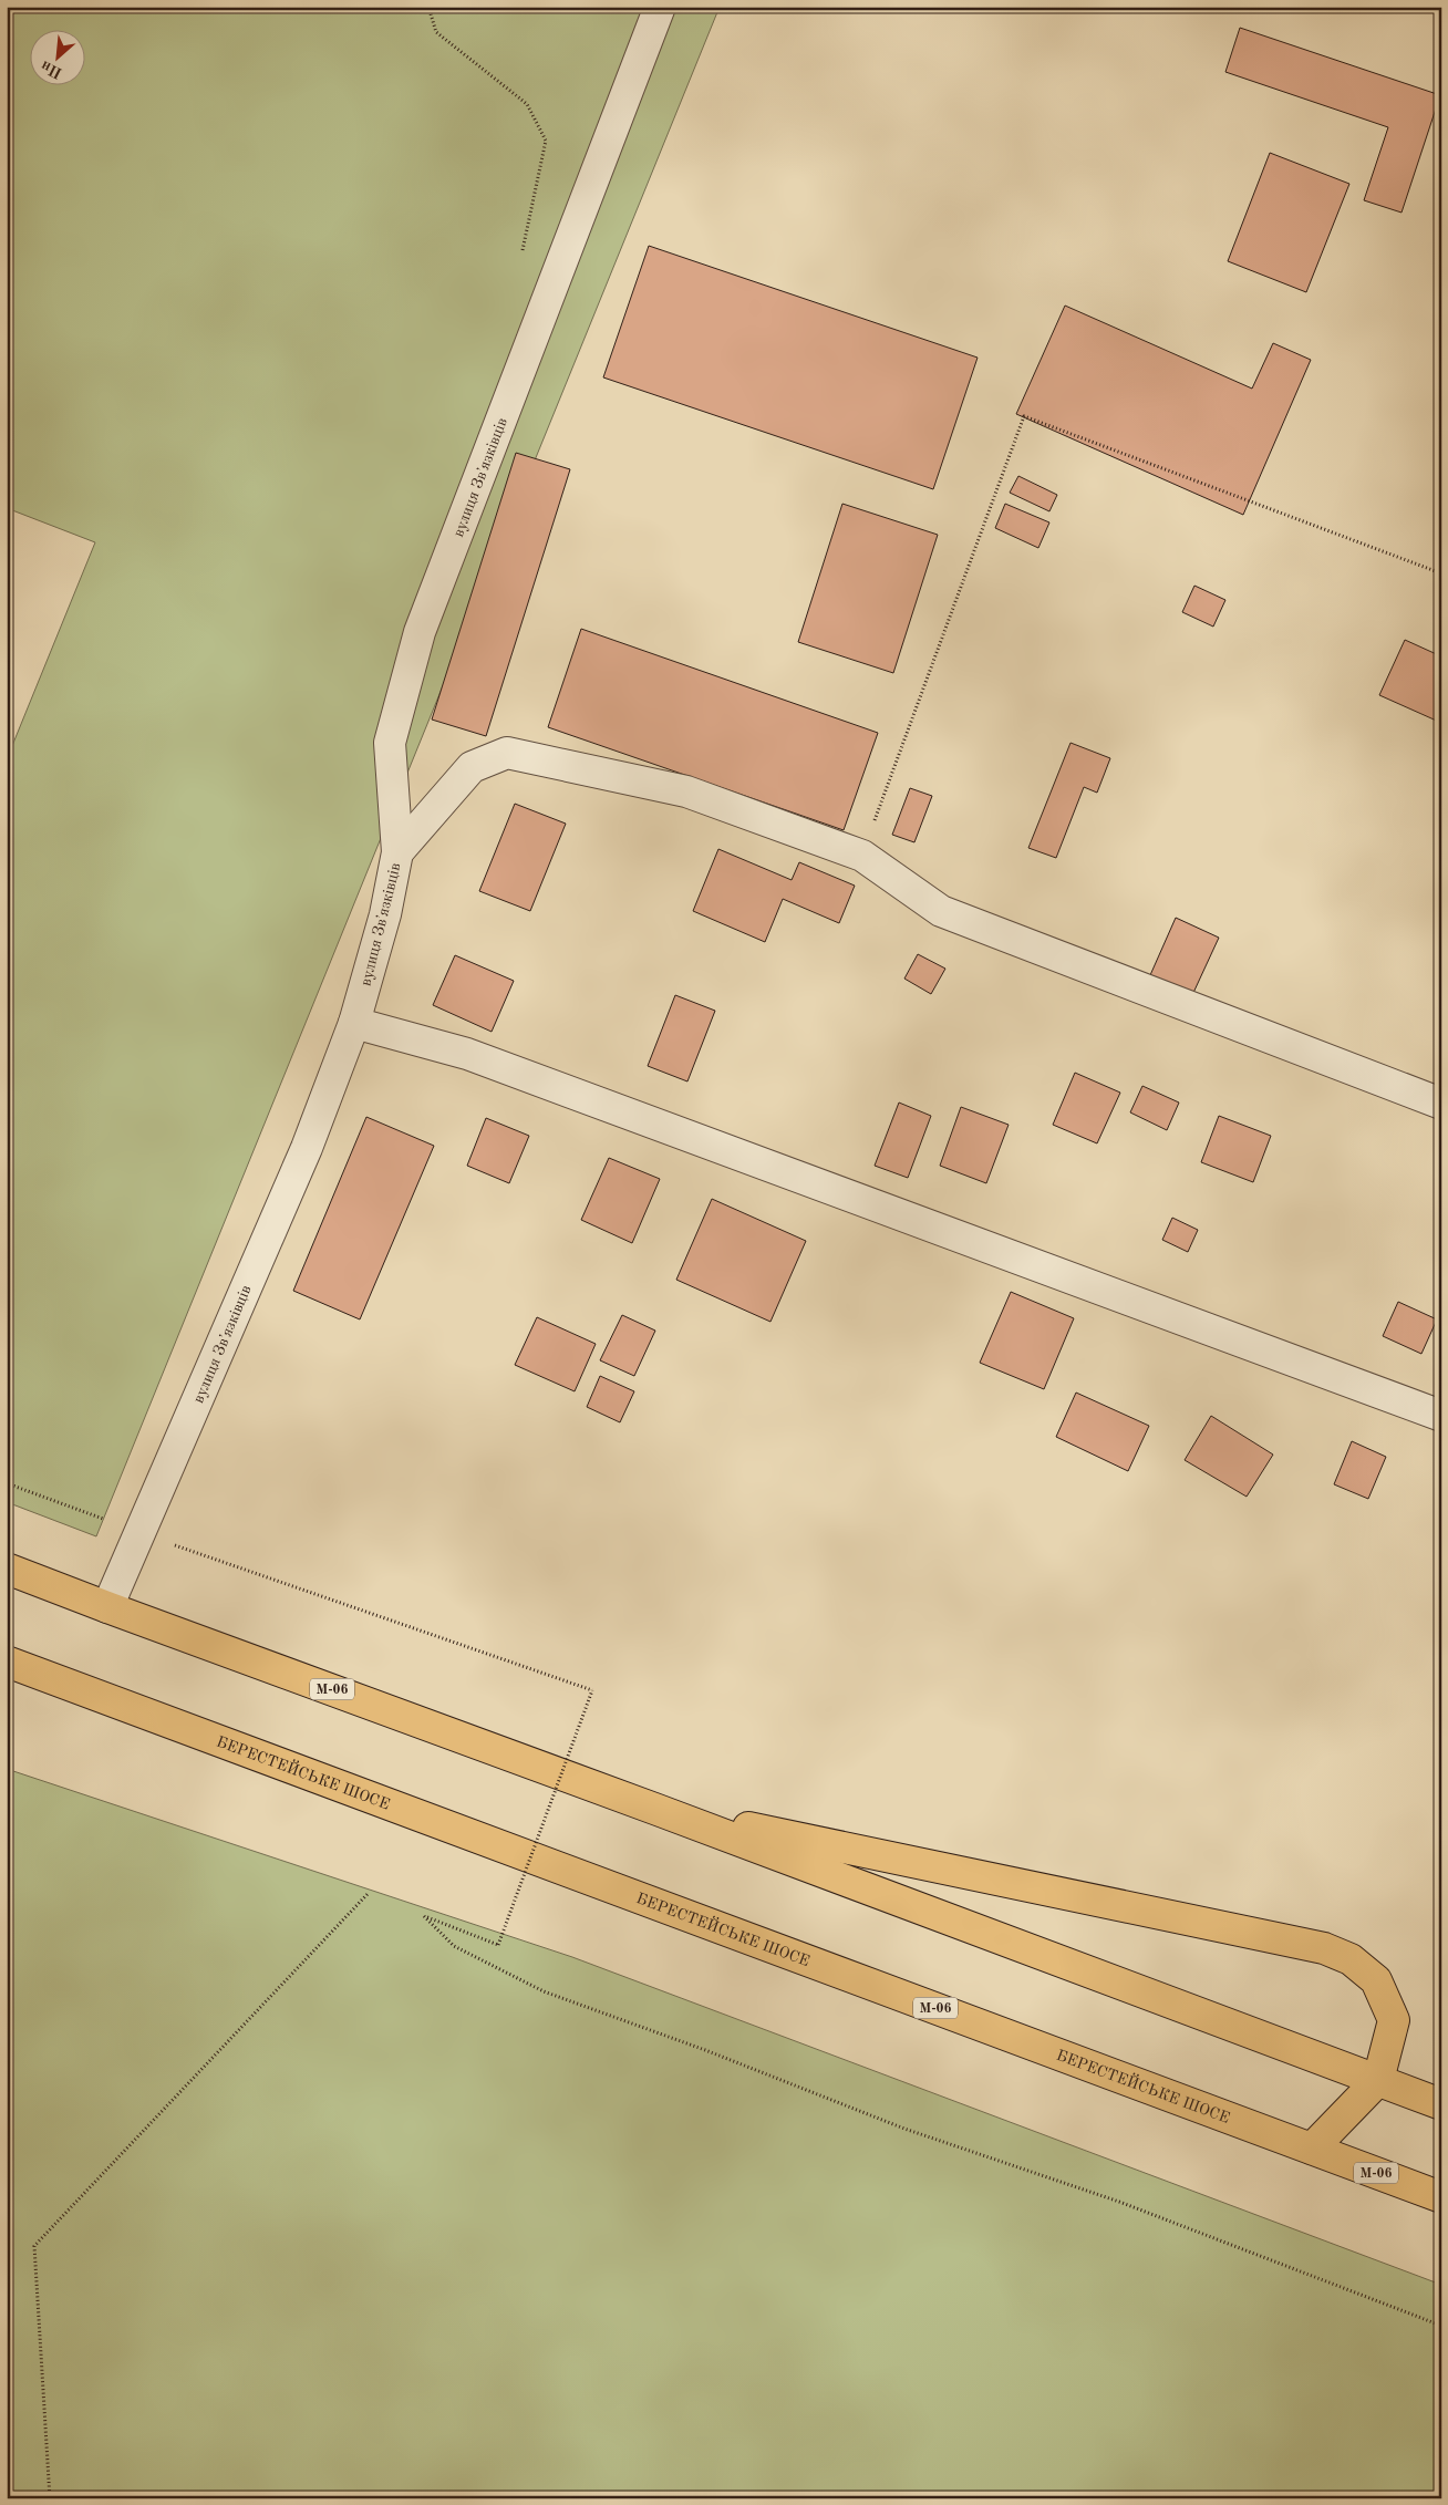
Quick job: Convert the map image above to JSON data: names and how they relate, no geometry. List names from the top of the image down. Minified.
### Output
{"streets":{"highway":["М-06","БЕРЕСТЕЙСЬКЕ ШОСЕ"],"street":["вулиця Звʼязківців"]},"crossings":[["вулиця Звʼязківців","М-06"]],"north":"bottom left"}
